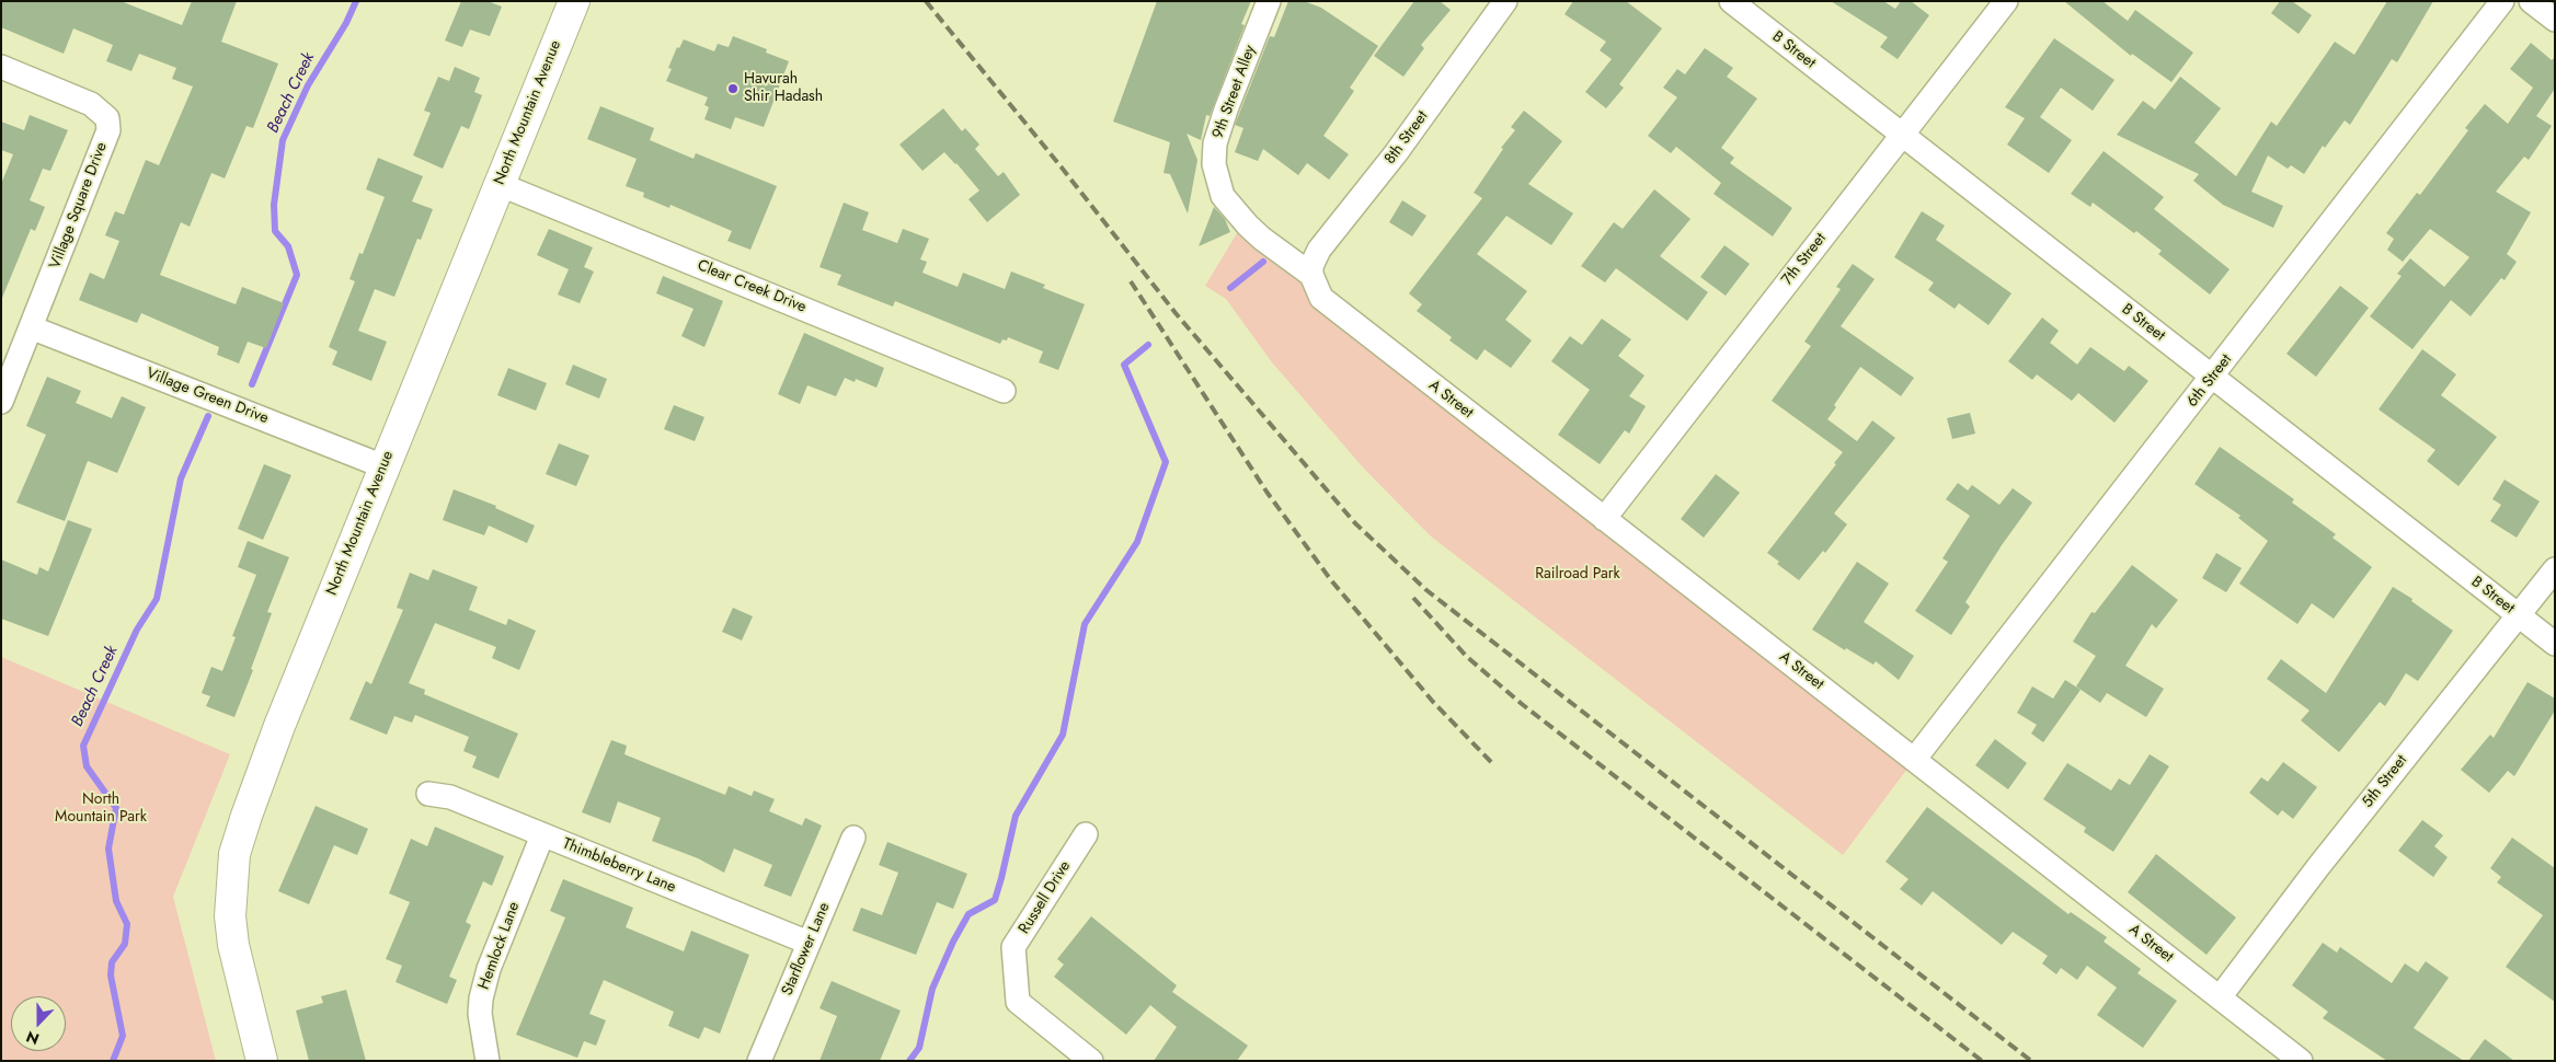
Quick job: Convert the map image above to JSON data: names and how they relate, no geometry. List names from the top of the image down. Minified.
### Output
{"streets":{"street":["B Street","9th Street Alley","North Mountain Avenue","8th Street","Village Square Drive","7th Street","Clear Creek Drive","6th Street","Village Green Drive","A Street","5th Street","Thimbleberry Lane","Russell Drive","Hemlock Lane","Starflower Lane"]},"crossings":[["B Street","7th Street"],["B Street","6th Street"],["B Street","5th Street"],["9th Street Alley","8th Street"],["9th Street Alley","A Street"],["North Mountain Avenue","Clear Creek Drive"],["North Mountain Avenue","Village Green Drive"],["8th Street","A Street"],["Village Square Drive","Village Green Drive"],["7th Street","A Street"],["6th Street","A Street"],["A Street","5th Street"],["Thimbleberry Lane","Hemlock Lane"],["Thimbleberry Lane","Starflower Lane"]],"water":["Beach Creek"],"parks":["Railroad Park","North Mountain Park"],"places":["Havurah Shir Hadash"],"north":"bottom"}
